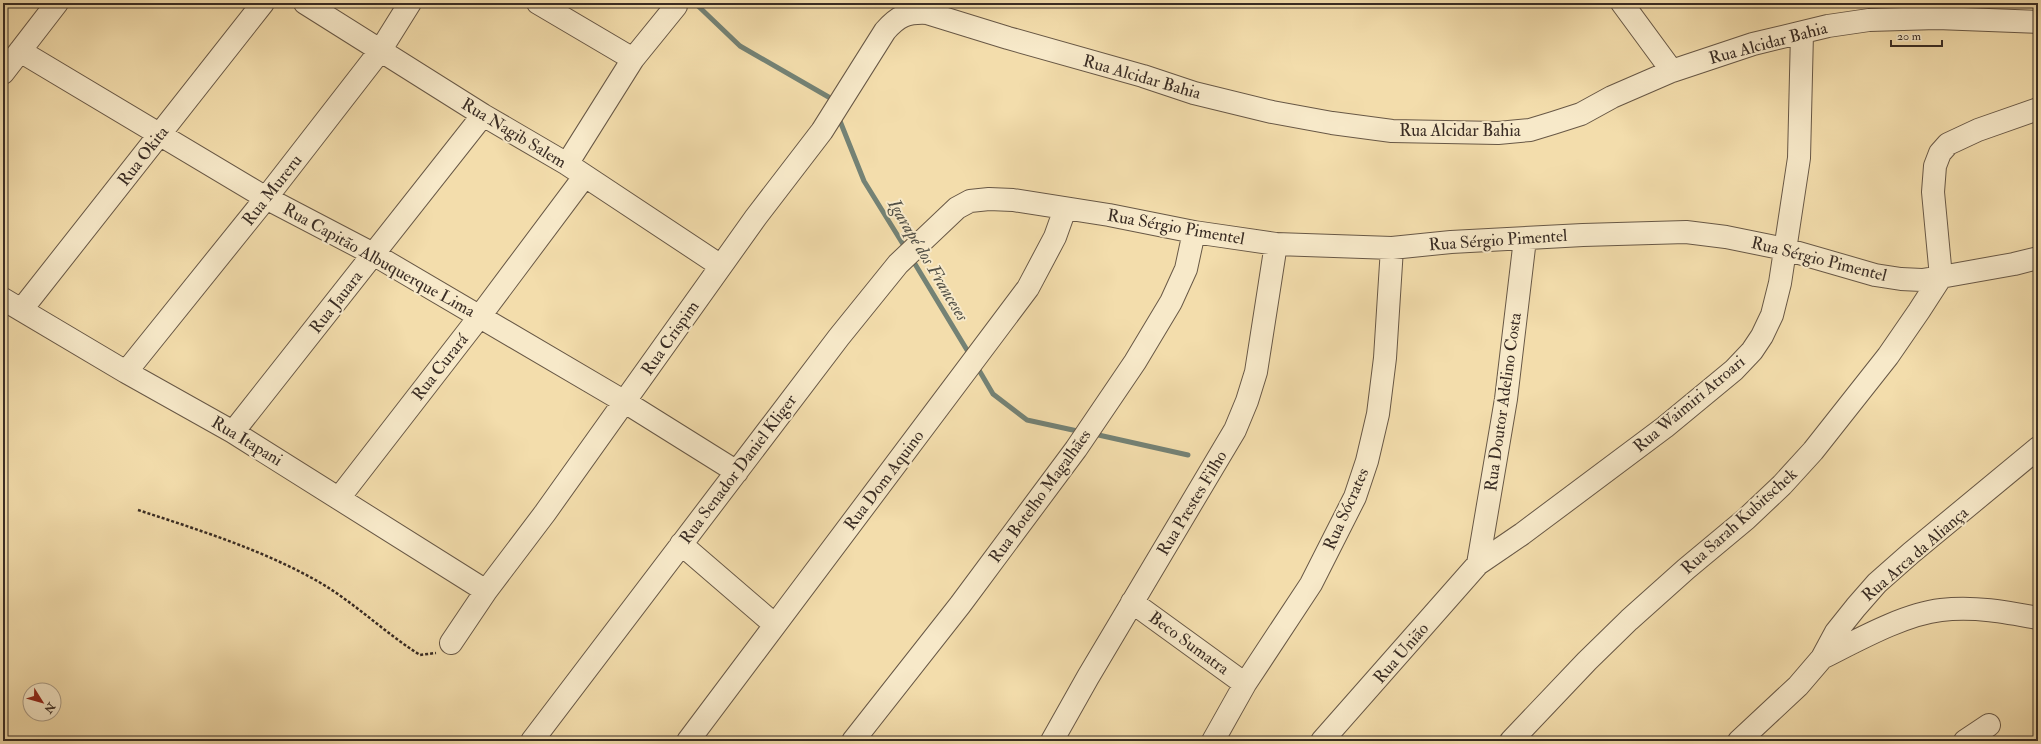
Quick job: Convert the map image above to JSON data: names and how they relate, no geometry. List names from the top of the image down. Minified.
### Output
{"streets":{"street":["Rua Alcidar Bahia","Rua Nagib Salem","Rua Okita","Rua Mureru","Rua Sérgio Pimentel","Rua Capitão Albuquerque Lima","Rua Jauara","Rua Crispim","Rua Curará","Rua Doutor Adelino Costa","Rua Waimiri Atroari","Rua Itapani","Rua Senador Daniel Kliger","Rua Dom Aquino","Rua Botelho Magalhães","Rua Prestes Filho","Rua Sócrates","Rua Sarah Kubitschek","Rua Arca da Aliança","Beco Sumatra","Rua União"]},"crossings":[["Rua Alcidar Bahia","Rua Crispim"],["Rua Alcidar Bahia","Rua Waimiri Atroari"],["Rua Nagib Salem","Rua Mureru"],["Rua Nagib Salem","Rua Jauara"],["Rua Nagib Salem","Rua Crispim"],["Rua Nagib Salem","Rua Curará"],["Rua Okita","Rua Capitão Albuquerque Lima"],["Rua Okita","Rua Itapani"],["Rua Mureru","Rua Capitão Albuquerque Lima"],["Rua Mureru","Rua Itapani"],["Rua Sérgio Pimentel","Rua Doutor Adelino Costa"],["Rua Sérgio Pimentel","Rua Waimiri Atroari"],["Rua Sérgio Pimentel","Rua Senador Daniel Kliger"],["Rua Sérgio Pimentel","Rua Dom Aquino"],["Rua Sérgio Pimentel","Rua Botelho Magalhães"],["Rua Sérgio Pimentel","Rua Prestes Filho"],["Rua Sérgio Pimentel","Rua Sócrates"],["Rua Sérgio Pimentel","Rua Sarah Kubitschek"],["Rua Capitão Albuquerque Lima","Rua Jauara"],["Rua Capitão Albuquerque Lima","Rua Crispim"],["Rua Capitão Albuquerque Lima","Rua Curará"],["Rua Capitão Albuquerque Lima","Rua Senador Daniel Kliger"],["Rua Jauara","Rua Itapani"],["Rua Crispim","Rua Itapani"],["Rua Curará","Rua Itapani"],["Rua Doutor Adelino Costa","Rua Waimiri Atroari"],["Rua Doutor Adelino Costa","Rua União"],["Rua Waimiri Atroari","Rua União"],["Rua Prestes Filho","Beco Sumatra"],["Rua Sócrates","Beco Sumatra"]],"water":["Igarapé dos Franceses"],"scale_bar":"20 m","north":"bottom right"}
